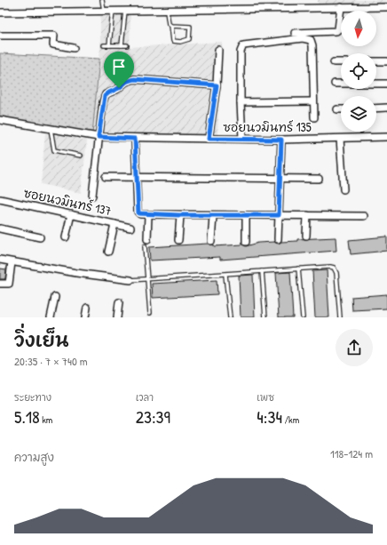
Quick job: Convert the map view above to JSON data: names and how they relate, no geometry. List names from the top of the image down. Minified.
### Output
{"streets":{"street":["ซอยนวมินทร์ 135","ซอยนวมินทร์ 137"]},"north":"bottom","page":{"heading":["วิ่งเย็น","20:35 · 7 × 740 m"],"stats":[["ระยะทาง","5.18 km"],["เวลา","23:39"],["เพซ","4:34 /km"]],"chart":["ความสูง","118–124 m"]}}
